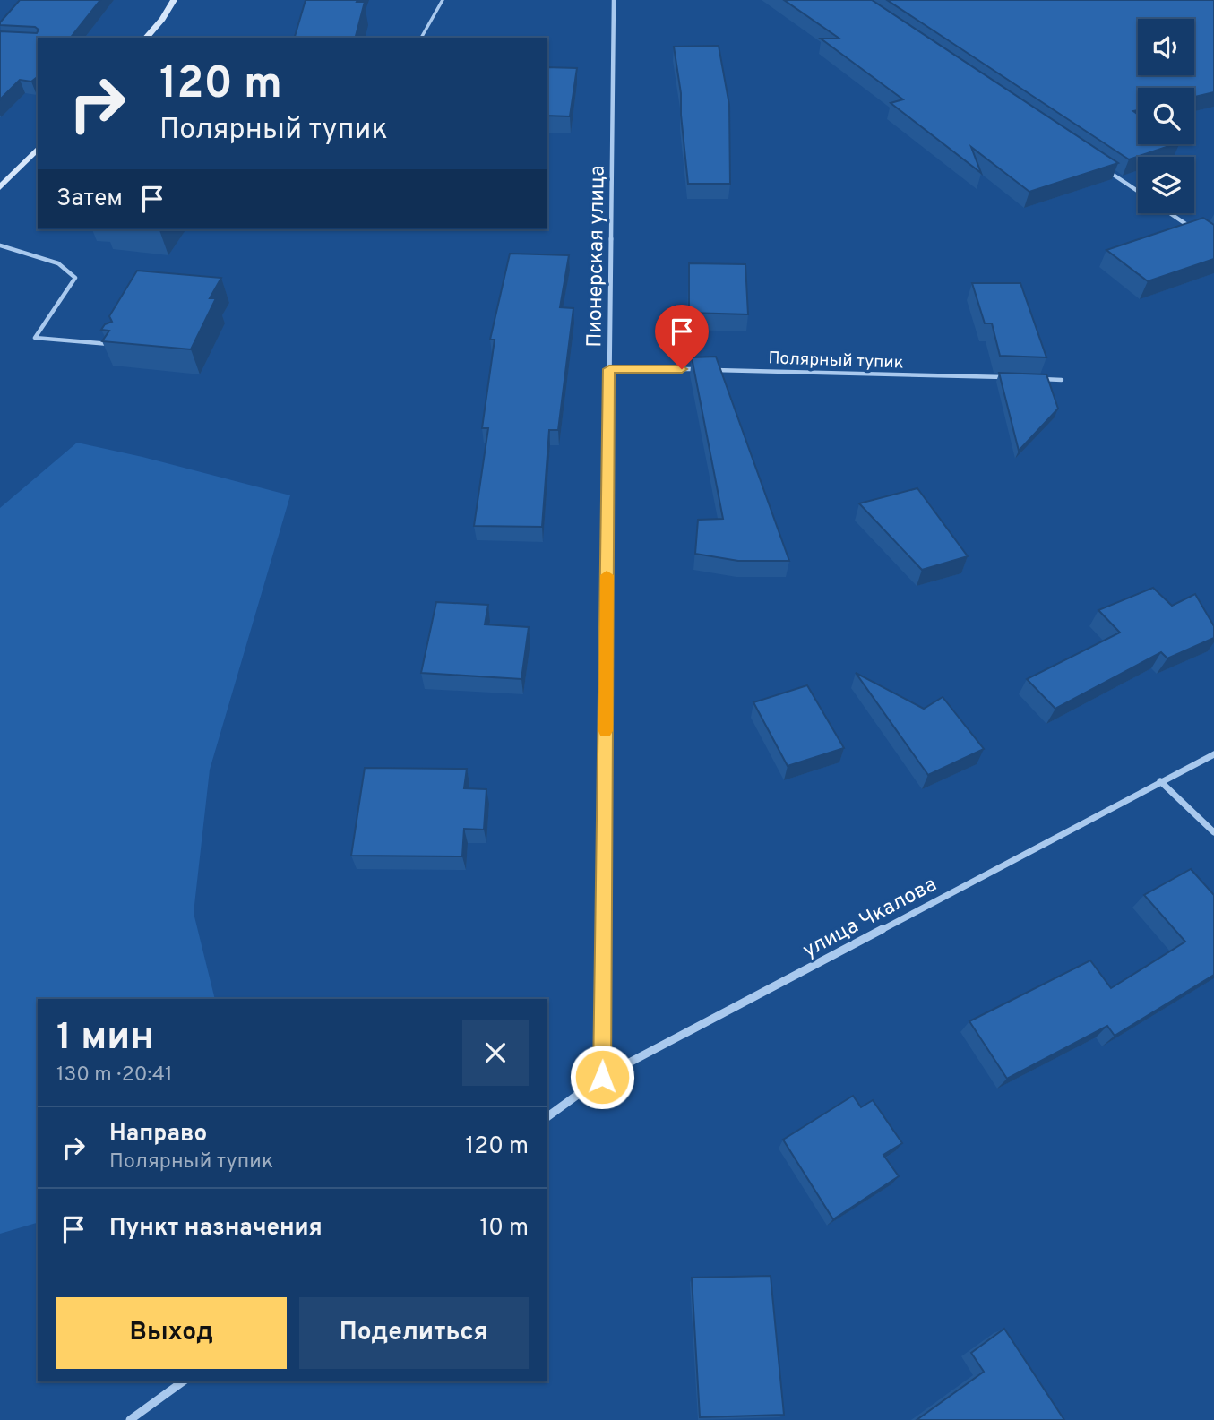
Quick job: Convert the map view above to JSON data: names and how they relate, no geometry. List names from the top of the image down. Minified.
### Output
{"streets":{"street":["Пионерская улица","улица Чкалова"],"lane":["Полярный тупик"]},"crossings":[["Пионерская улица","Полярный тупик"],["Пионерская улица","улица Чкалова"]],"page":{"turn":["120 m","Полярный тупик"],"then":"Затем","heading":["1 мин","130 m · 20:41"],"list":[{"name":"Направо","note":"Полярный тупик","value":"120 m"},{"name":"Пункт назначения","value":"10 m"}],"buttons":["Выход","Поделиться"]}}
